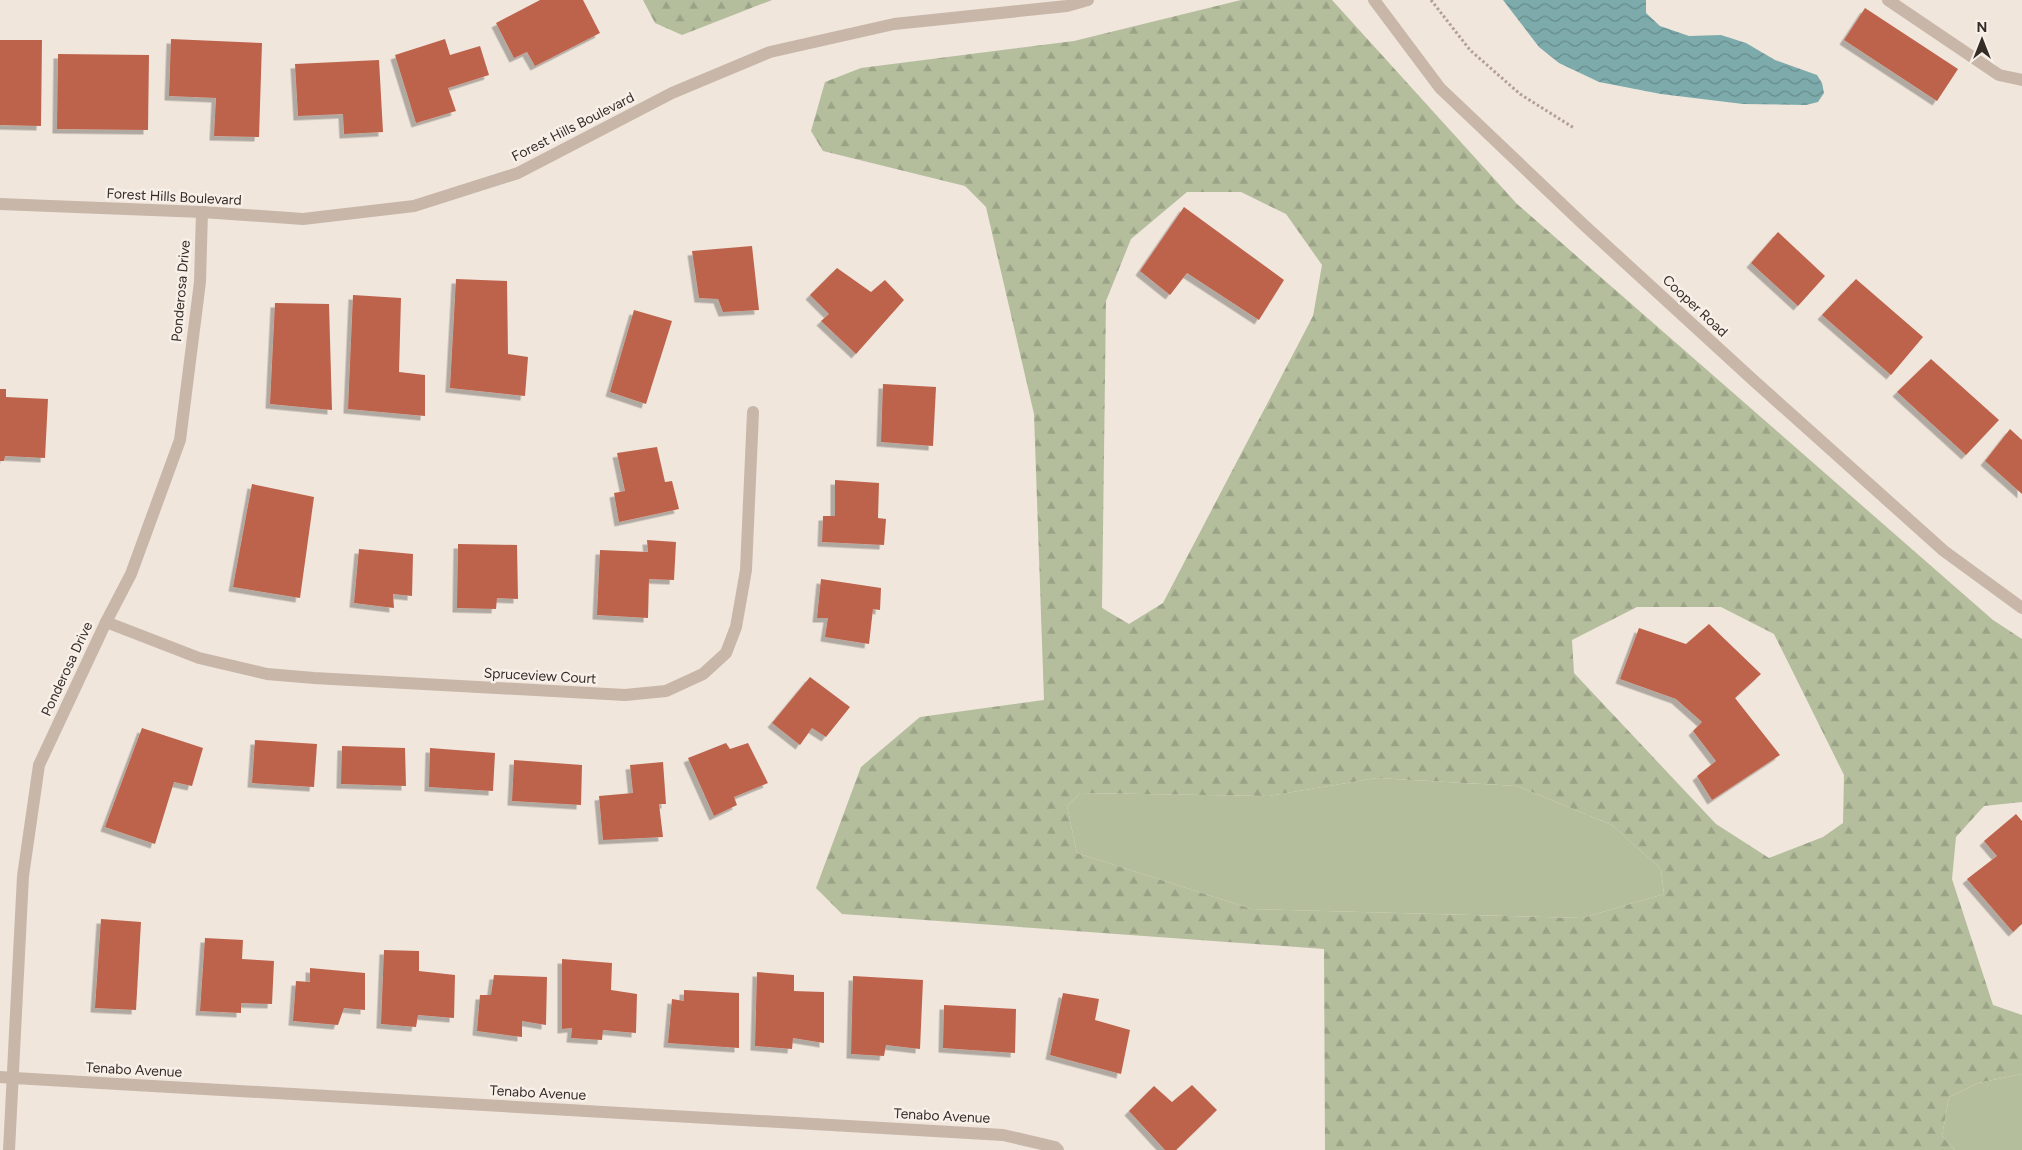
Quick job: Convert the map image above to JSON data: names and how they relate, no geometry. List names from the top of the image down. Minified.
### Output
{"streets":{"street":["Forest Hills Boulevard","Ponderosa Drive","Cooper Road","Spruceview Court","Tenabo Avenue"]},"crossings":[["Forest Hills Boulevard","Ponderosa Drive"],["Ponderosa Drive","Spruceview Court"],["Ponderosa Drive","Tenabo Avenue"]],"north":"top"}
